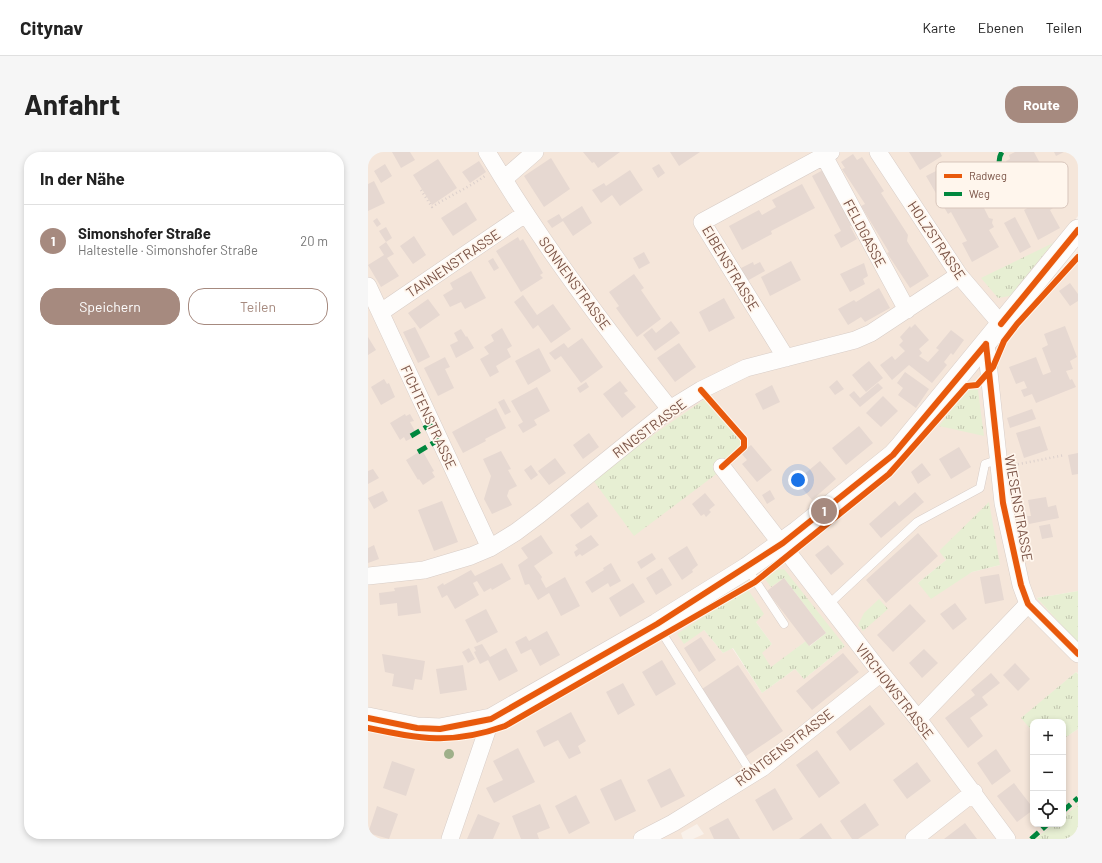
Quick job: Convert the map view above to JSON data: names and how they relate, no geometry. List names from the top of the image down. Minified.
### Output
{"streets":{"street":["FELDGASSE","HOLZSTRASSE","TANNENSTRASSE","EIBENSTRASSE","SONNENSTRASSE","FICHTENSTRASSE","RINGSTRASSE","WIESENSTRASSE","VIRCHOWSTRASSE","RÖNTGENSTRASSE"]},"crossings":[["FELDGASSE","EIBENSTRASSE"],["FELDGASSE","RINGSTRASSE"],["HOLZSTRASSE","RINGSTRASSE"],["TANNENSTRASSE","SONNENSTRASSE"],["TANNENSTRASSE","FICHTENSTRASSE"],["EIBENSTRASSE","RINGSTRASSE"],["SONNENSTRASSE","RINGSTRASSE"],["FICHTENSTRASSE","RINGSTRASSE"],["VIRCHOWSTRASSE","RÖNTGENSTRASSE"]],"legend":["Radweg","Weg"],"page":{"header":"Citynav","nav":["Karte","Ebenen","Teilen"],"buttons":["Route",["Speichern","Teilen"]],"title":"Anfahrt","heading":"In der Nähe","list":[{"mark":"1","name":"Simonshofer Straße","note":"Haltestelle · Simonshofer Straße","value":"20 m"}],"pins":"1","map_buttons":["+","−"]}}
